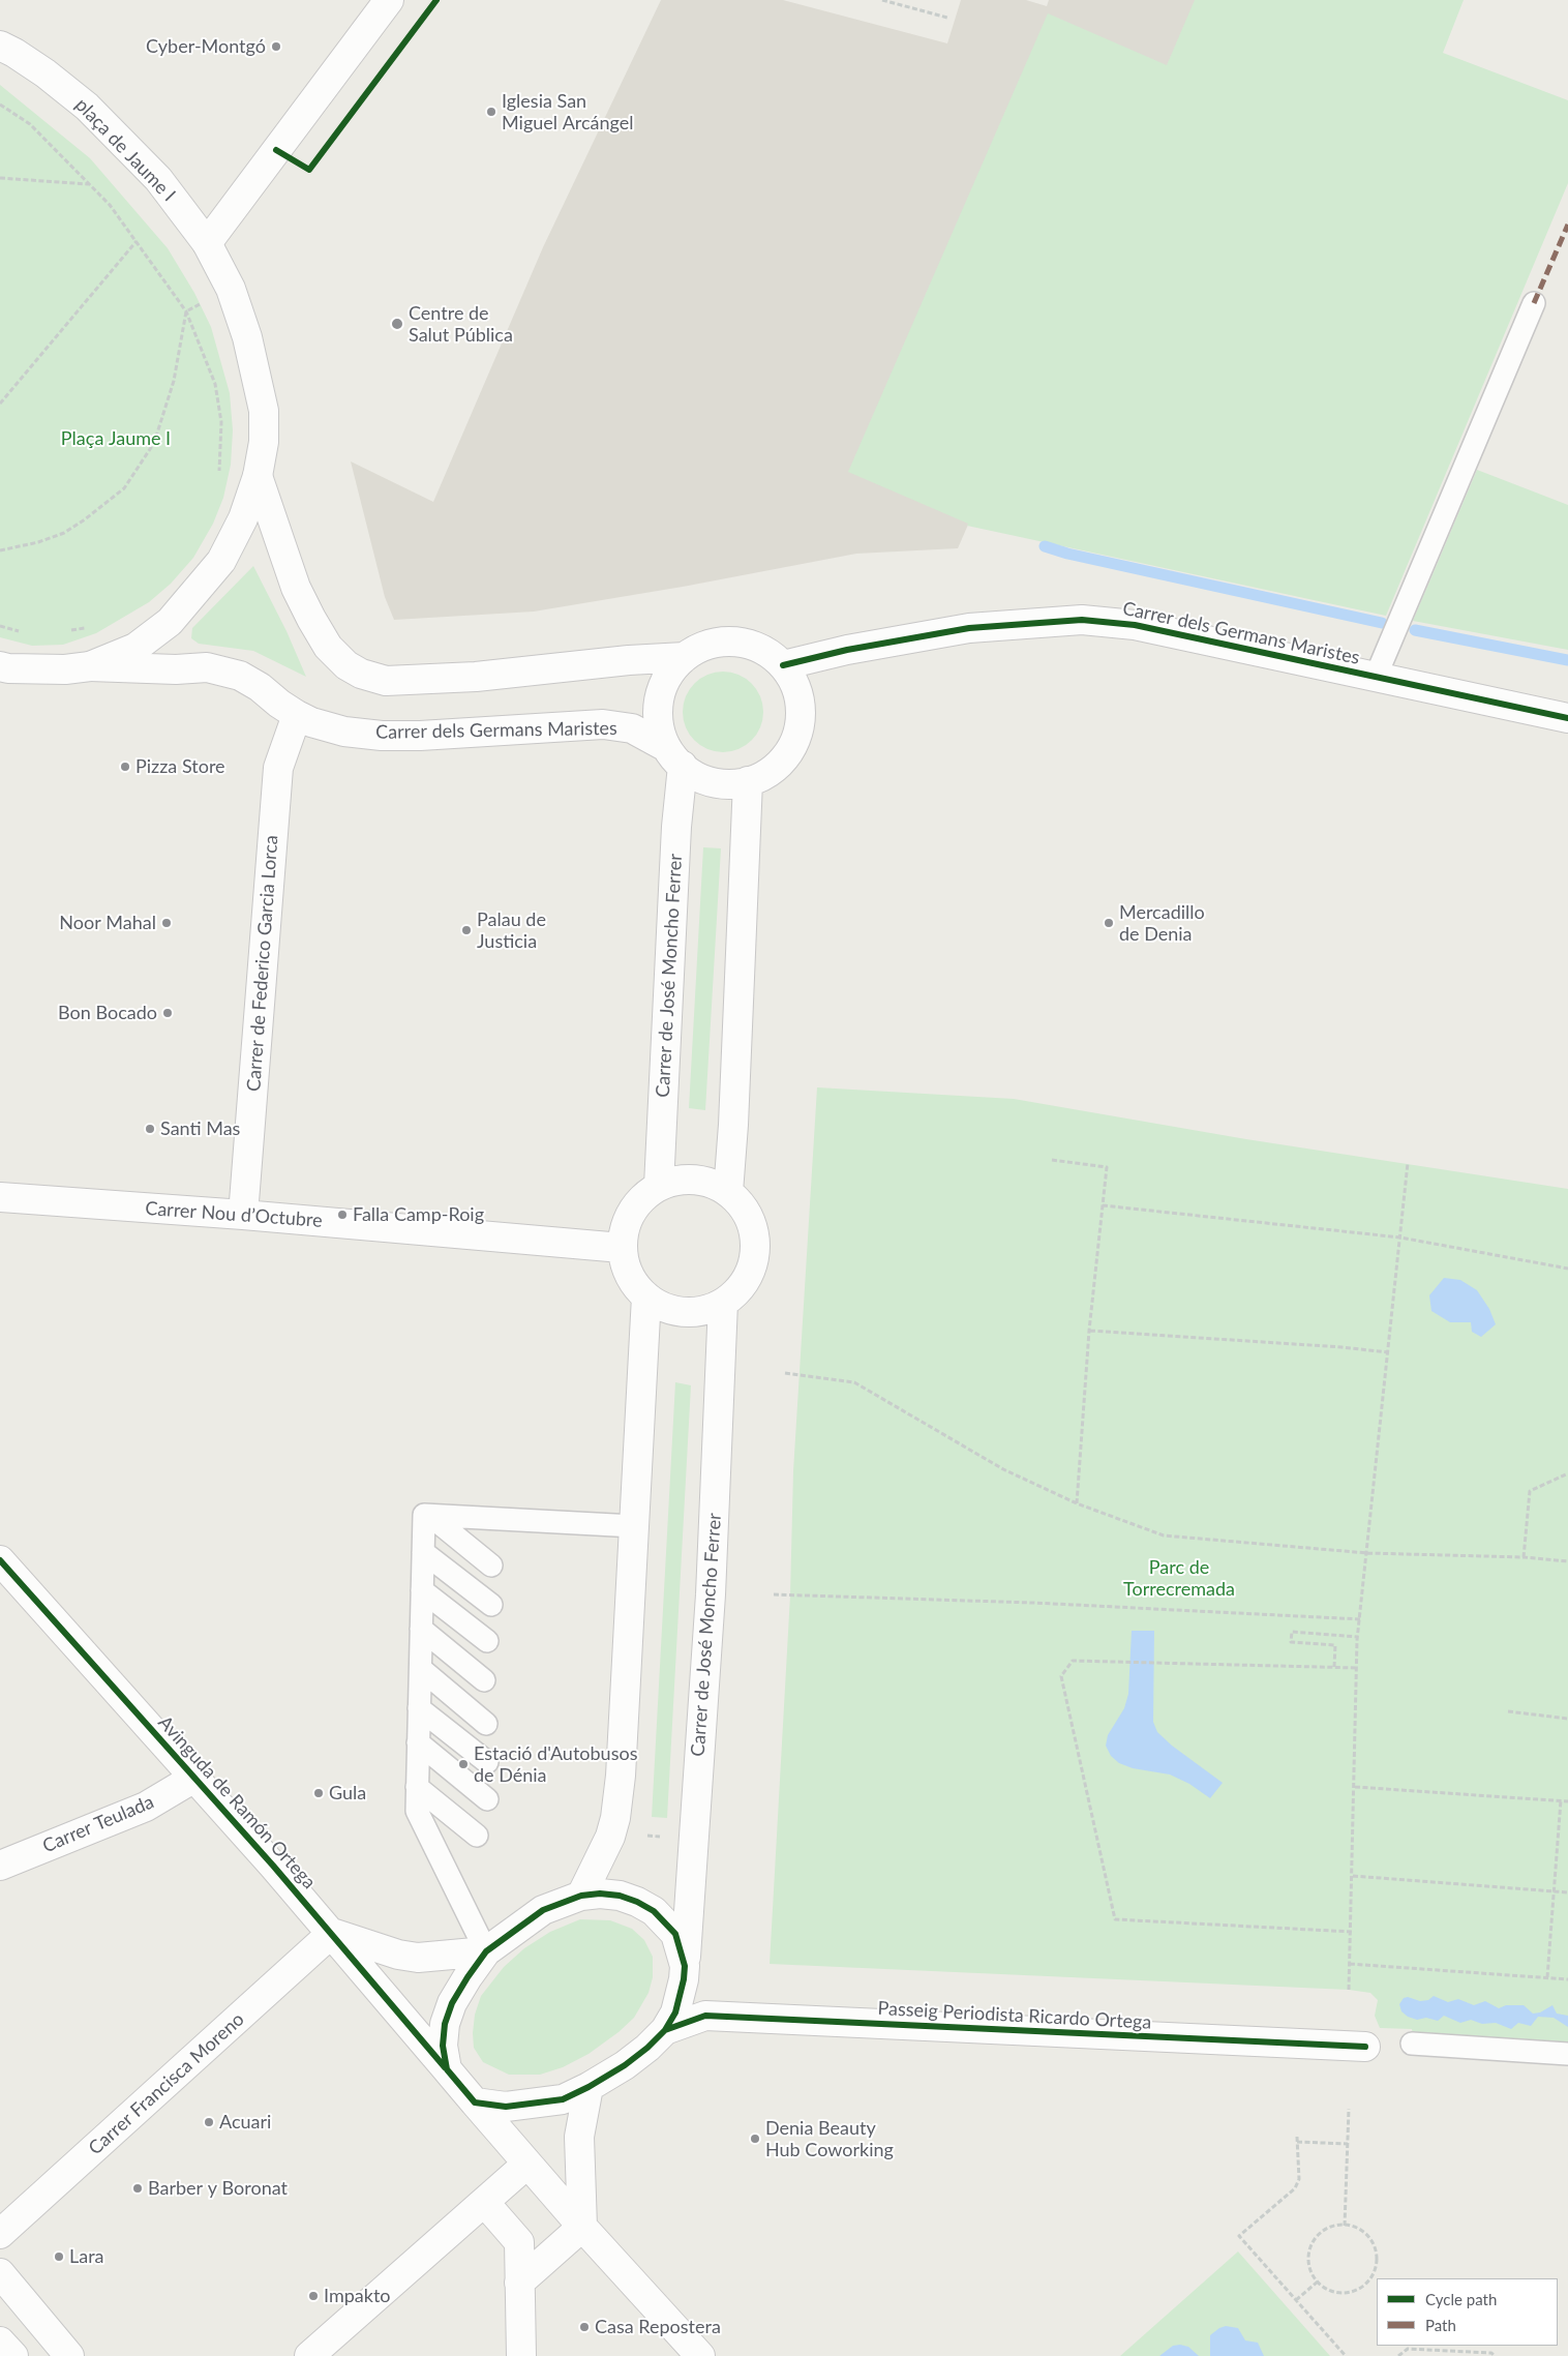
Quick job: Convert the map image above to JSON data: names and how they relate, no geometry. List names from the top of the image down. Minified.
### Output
{"streets":{"street":["plaça de Jaume I","Carrer dels Germans Maristes","Carrer de Federico Garcia Lorca","Carrer de José Moncho Ferrer","Carrer Nou d’Octubre","Avinguda de Ramón Ortega","Carrer Teulada","Passeig Periodista Ricardo Ortega","Carrer Francisca Moreno"]},"crossings":[["plaça de Jaume I","Carrer dels Germans Maristes"],["Carrer dels Germans Maristes","Carrer de Federico Garcia Lorca"],["Carrer dels Germans Maristes","Carrer de José Moncho Ferrer"],["Carrer de Federico Garcia Lorca","Carrer Nou d’Octubre"],["Carrer de José Moncho Ferrer","Carrer Nou d’Octubre"],["Carrer de José Moncho Ferrer","Passeig Periodista Ricardo Ortega"],["Avinguda de Ramón Ortega","Carrer Teulada"],["Avinguda de Ramón Ortega","Carrer Francisca Moreno"]],"parks":["Plaça Jaume I","Parc de Torrecremada"],"places":["Cyber-Montgó","Iglesia San Miguel Arcángel","Centre de Salut Pública","Pizza Store","Noor Mahal","Mercadillo de Denia","Palau de Justicia","Bon Bocado","Santi Mas","Falla Camp-Roig","Estació d'Autobusos de Dénia","Gula","Acuari","Denia Beauty Hub Coworking","Barber y Boronat","Lara","Impakto","Casa Repostera"],"legend":["Cycle path","Path"]}
